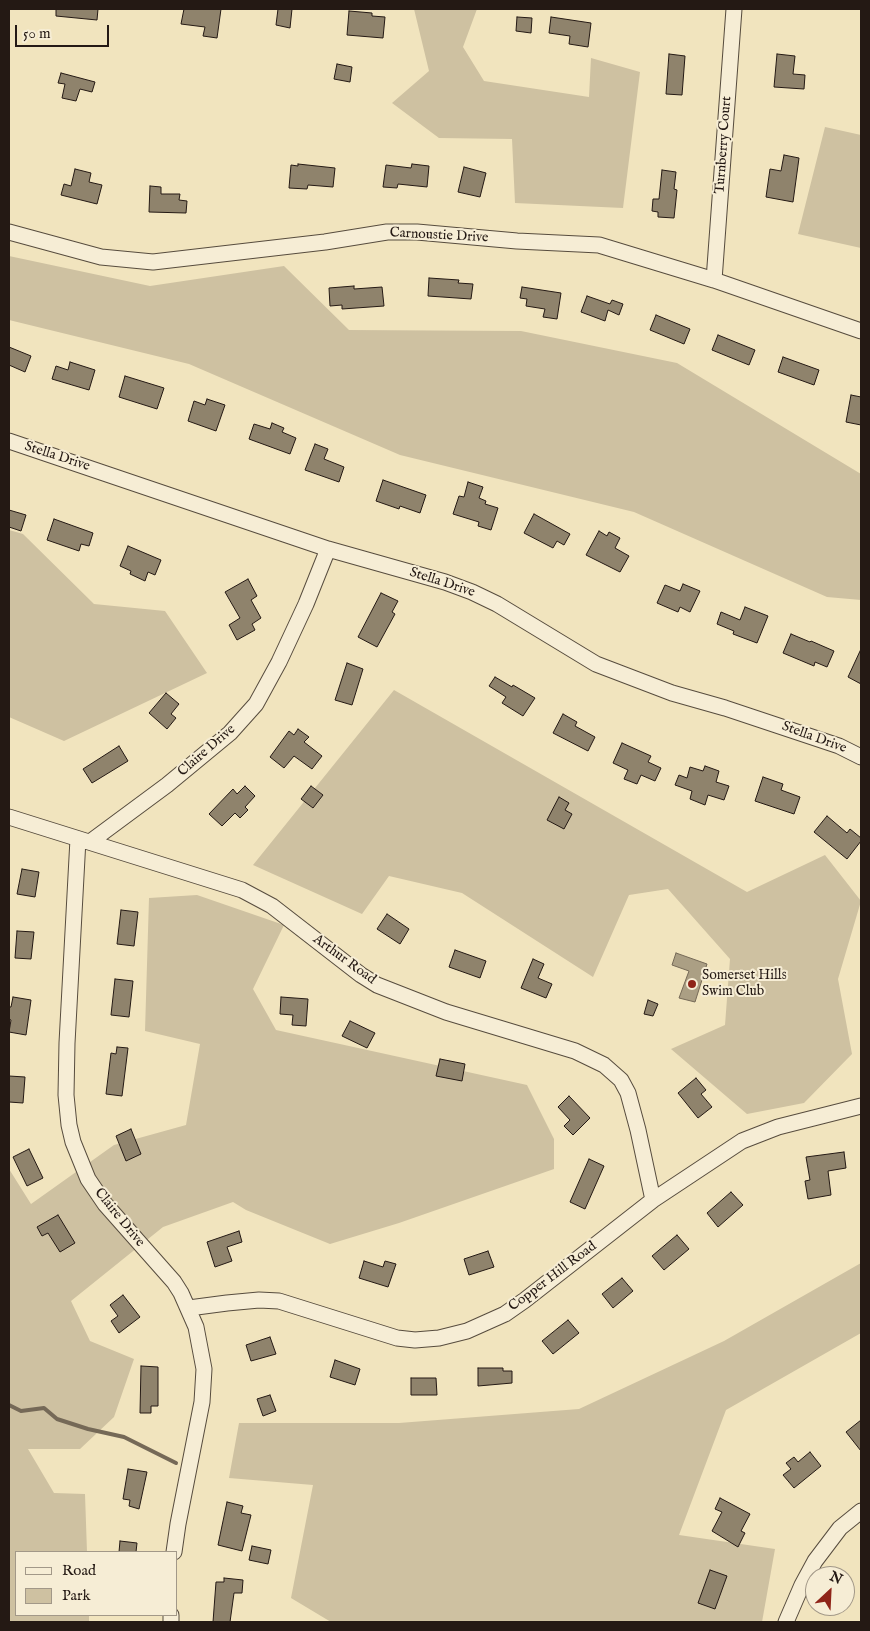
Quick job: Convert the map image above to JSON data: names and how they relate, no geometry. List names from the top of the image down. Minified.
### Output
{"streets":{"street":["Turnberry Court","Carnoustie Drive","Stella Drive","Claire Drive","Arthur Road","Copper Hill Road"]},"crossings":[["Turnberry Court","Carnoustie Drive"],["Stella Drive","Claire Drive"],["Claire Drive","Arthur Road"],["Claire Drive","Copper Hill Road"],["Arthur Road","Copper Hill Road"]],"places":["Somerset Hills Swim Club"],"legend":["Road","Park"],"scale_bar":"50 m","north":"top right"}
